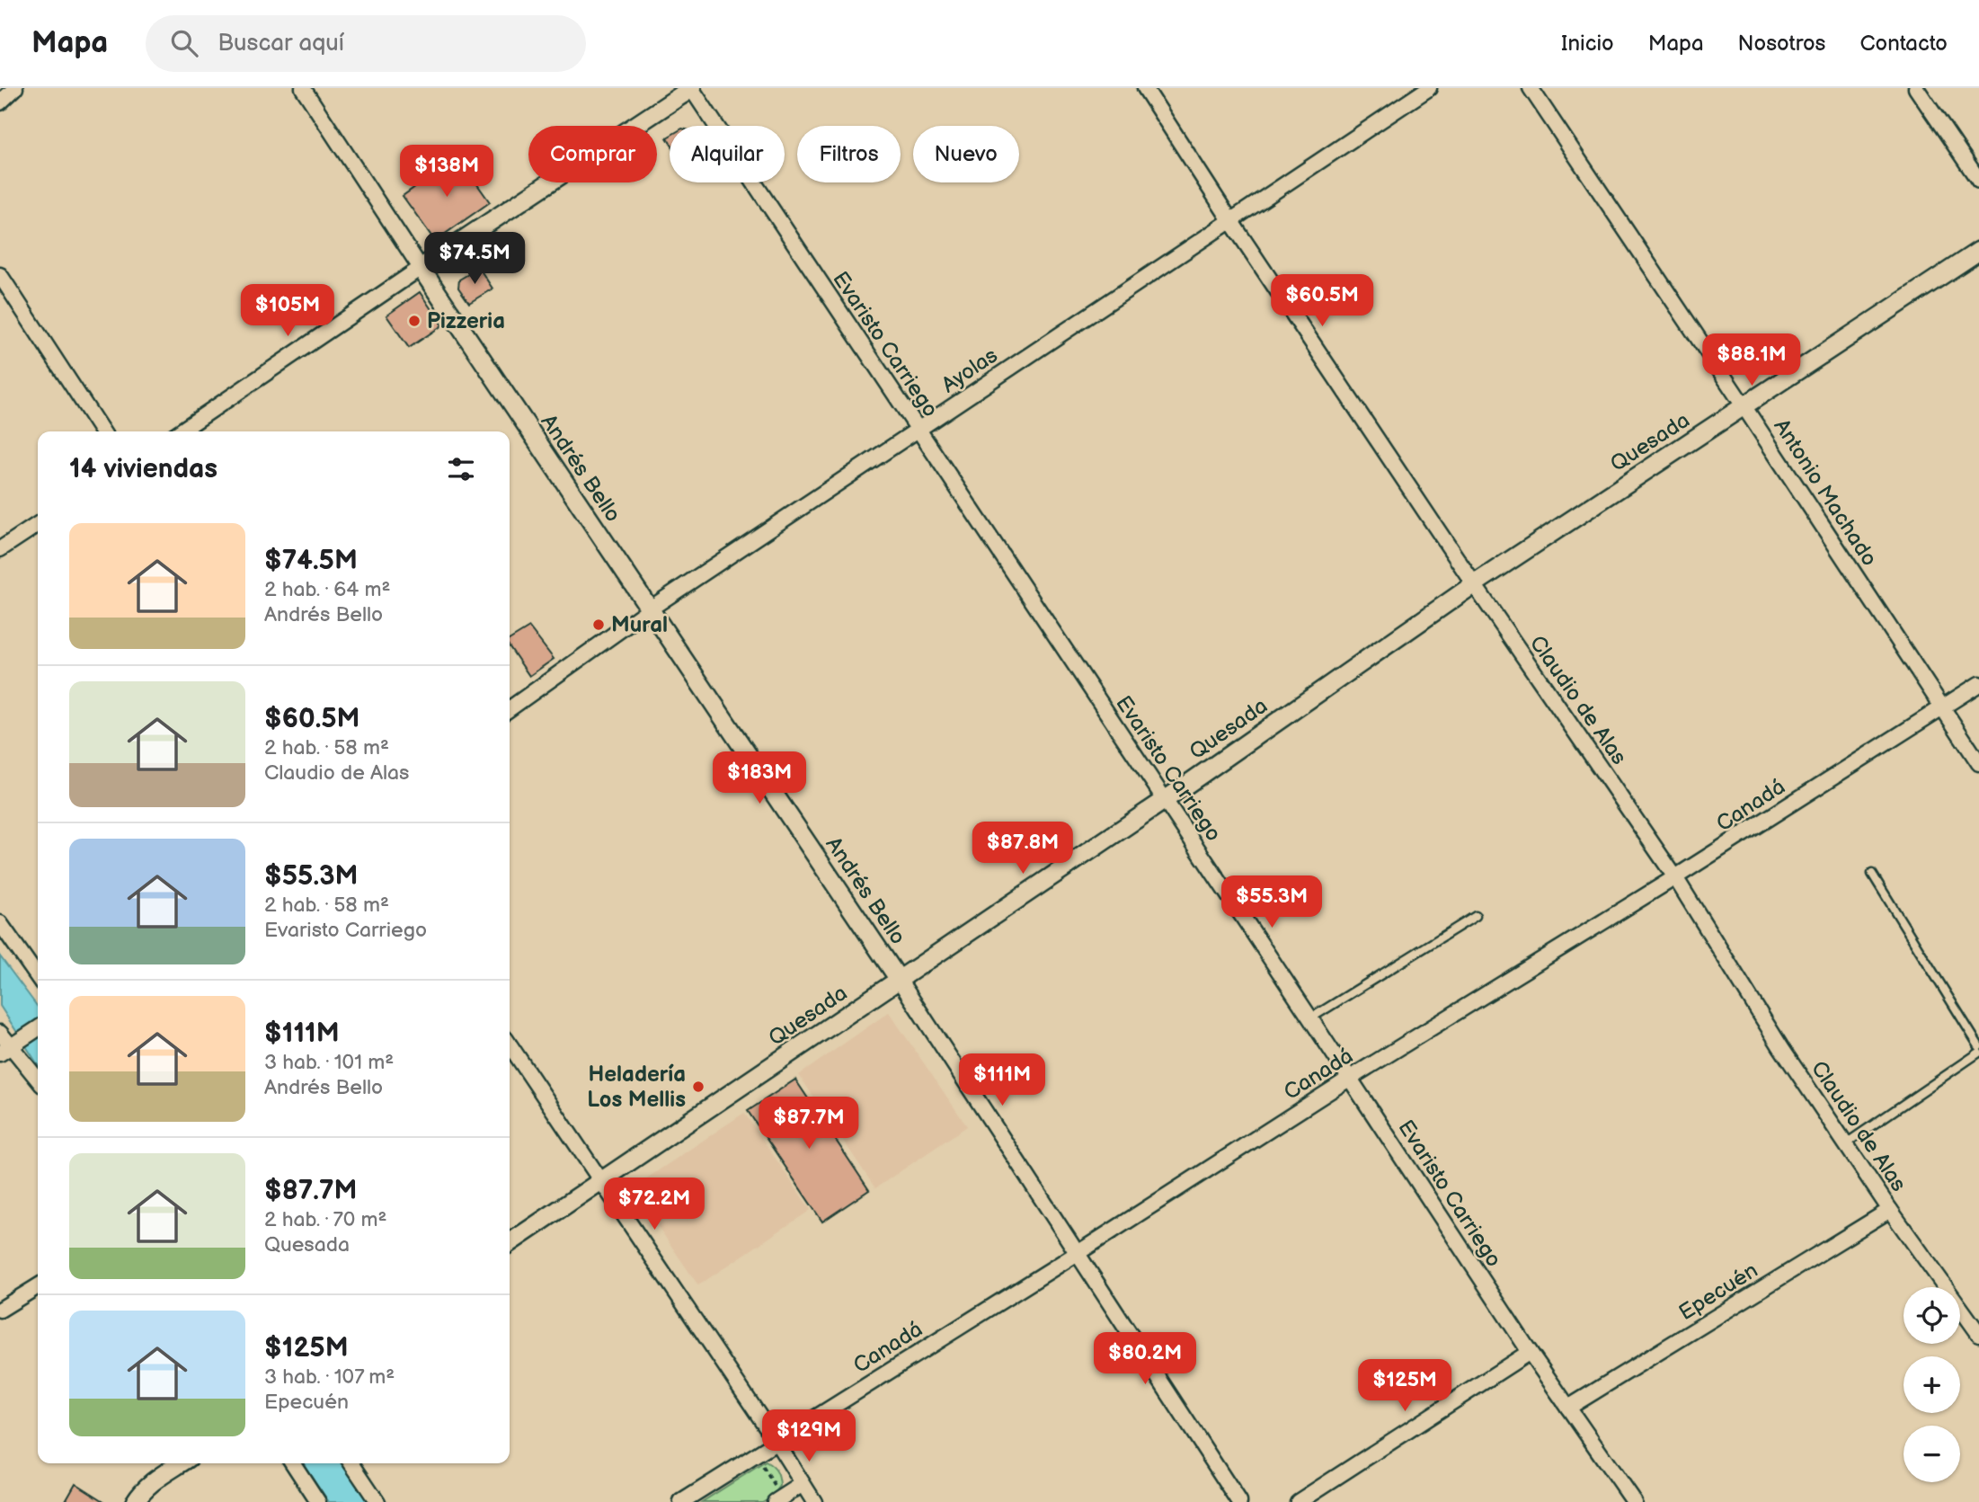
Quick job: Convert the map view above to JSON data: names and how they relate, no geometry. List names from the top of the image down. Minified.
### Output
{"streets":{"street":["Evaristo Carriego","Ayolas","Quesada","Andrés Bello","Antonio Machado","Claudio de Alas","Canadá","Epecuén"]},"crossings":[["Evaristo Carriego","Ayolas"],["Evaristo Carriego","Quesada"],["Evaristo Carriego","Canadá"],["Evaristo Carriego","Epecuén"],["Ayolas","Andrés Bello"],["Ayolas","Claudio de Alas"],["Quesada","Andrés Bello"],["Quesada","Antonio Machado"],["Quesada","Claudio de Alas"],["Andrés Bello","Canadá"],["Antonio Machado","Canadá"],["Claudio de Alas","Canadá"],["Claudio de Alas","Epecuén"]],"places":["Pizzeria","Mural","Heladería Los Mellis"],"page":{"header":"Mapa","search":"Buscar aquí","nav":["Inicio","Mapa","Nosotros","Contacto"],"chip":["Comprar","Alquilar","Filtros","Nuevo"],"price":["$138M","$74.5M","$60.5M","$105M","$88.1M","$183M","$87.8M","$55.3M","$111M","$87.7M","$72.2M","$80.2M","$125M","$129M"],"heading":"14 viviendas","list":[{"name":"$74.5M","note":"2 hab. · 64 m² · Andrés Bello"},{"name":"$60.5M","note":"2 hab. · 58 m² · Claudio de Alas"},{"name":"$55.3M","note":"2 hab. · 58 m² · Evaristo Carriego"},{"name":"$111M","note":"3 hab. · 101 m² · Andrés Bello"},{"name":"$87.7M","note":"2 hab. · 70 m² · Quesada"},{"name":"$125M","note":"3 hab. · 107 m² · Epecuén"}],"map_buttons":["+","−"]}}
